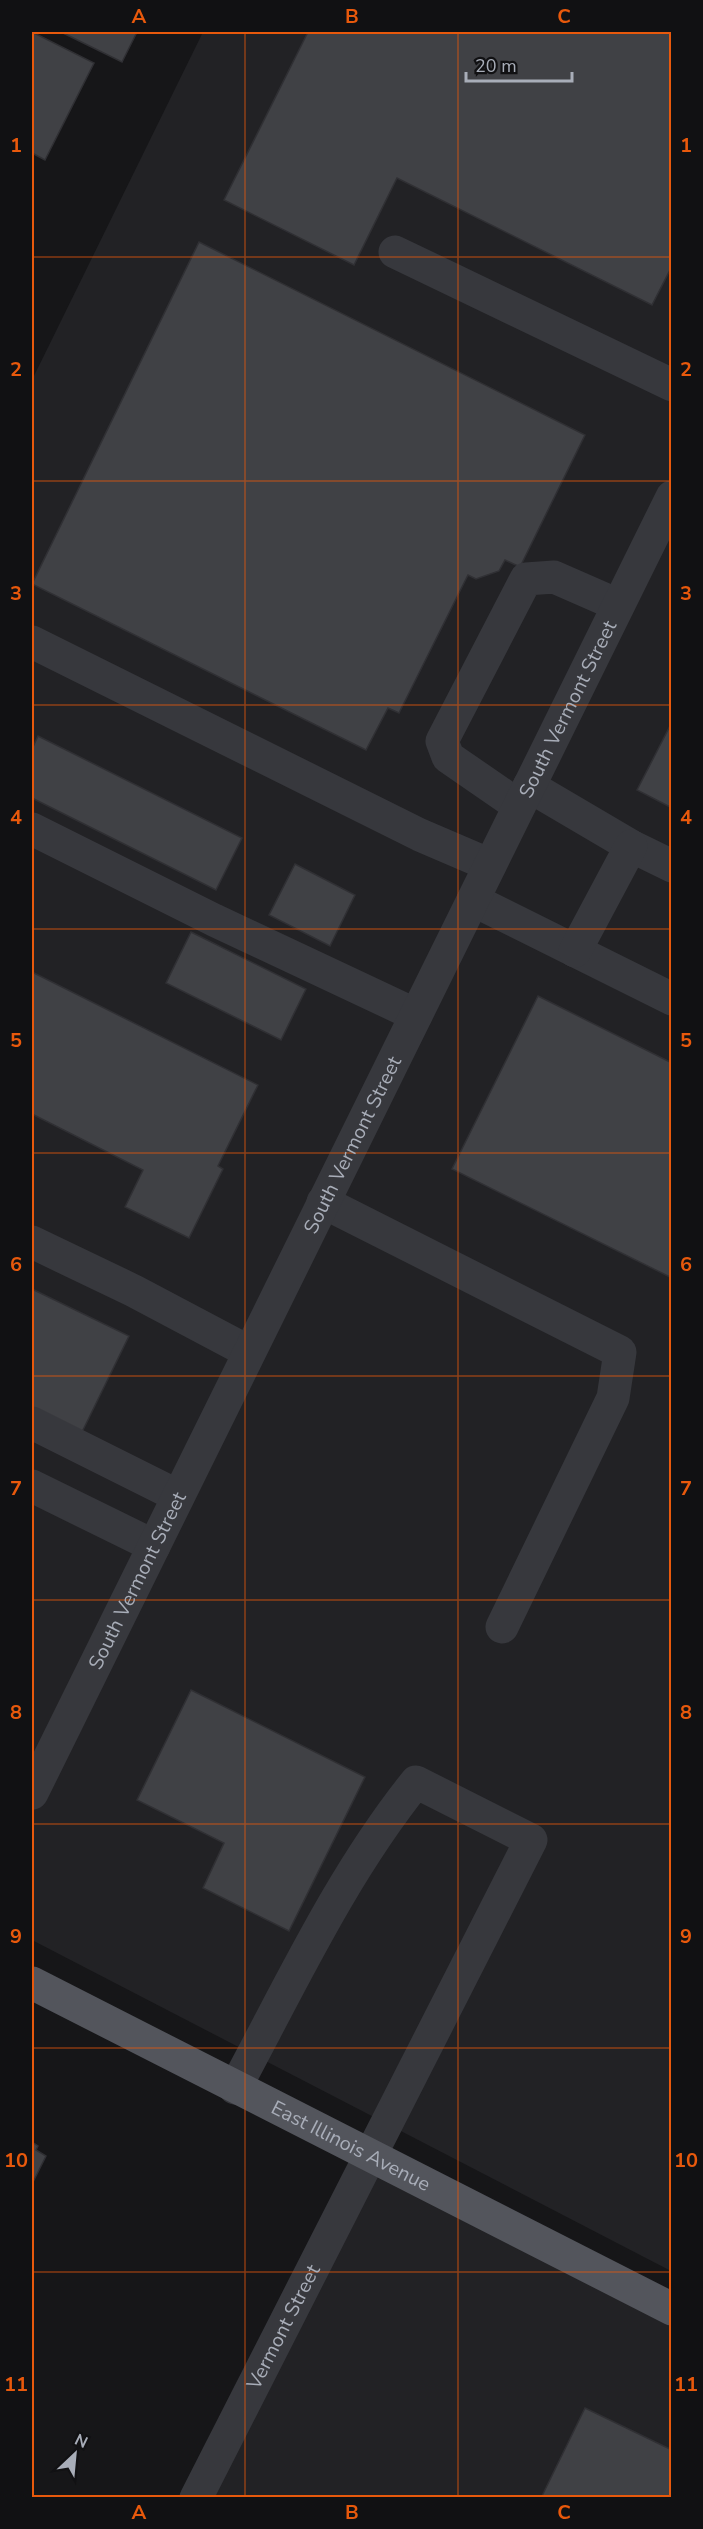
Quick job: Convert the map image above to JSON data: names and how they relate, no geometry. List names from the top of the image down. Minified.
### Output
{"streets":{"main road":["East Illinois Avenue"],"street":["South Vermont Street","Vermont Street"]},"crossings":[["East Illinois Avenue","Vermont Street"]],"scale_bar":"20 m","north":"top right","grid":{"columns":["A","B","C"],"rows":["1","2","3","4","5","6","7","8","9","10","11"]}}
